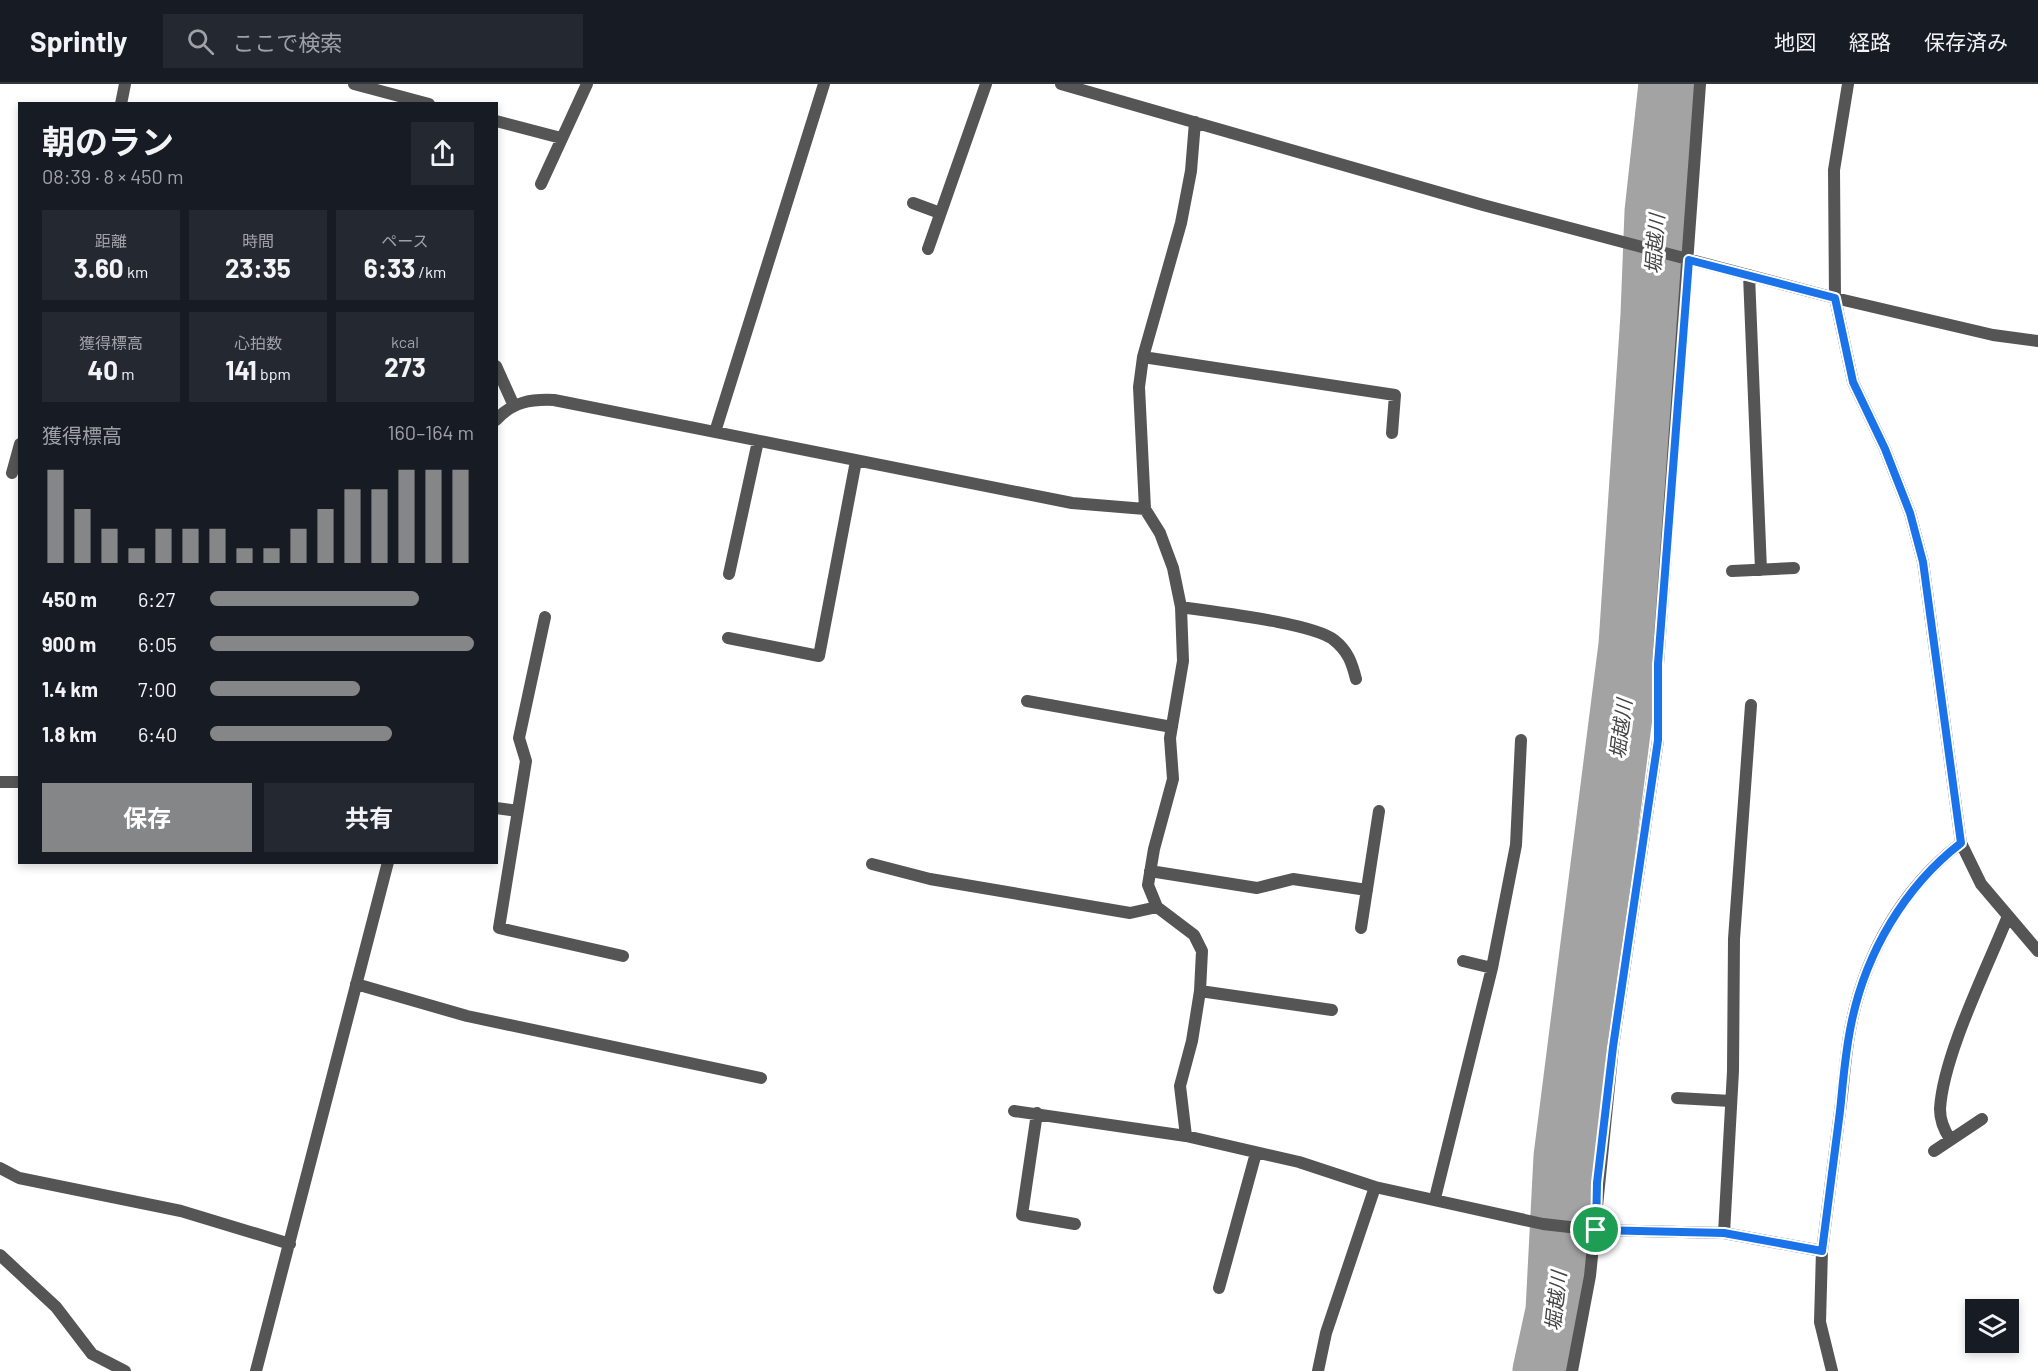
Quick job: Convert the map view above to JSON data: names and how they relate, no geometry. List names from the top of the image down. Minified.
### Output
{"water":["堀越川"],"page":{"header":"Sprintly","search":"ここで検索","nav":["地図","経路","保存済み"],"heading":["朝のラン","08:39 · 8 × 450 m"],"stats":[["距離","3.60 km"],["時間","23:35"],["ペース","6:33 /km"],["獲得標高","40 m"],["心拍数","141 bpm"],["kcal","273"]],"chart":["獲得標高","160–164 m"],"list":[{"name":"450 m","note":"6:27"},{"name":"900 m","note":"6:05"},{"name":"1.4 km","note":"7:00"},{"name":"1.8 km","note":"6:40"}],"buttons":["保存","共有"]}}
